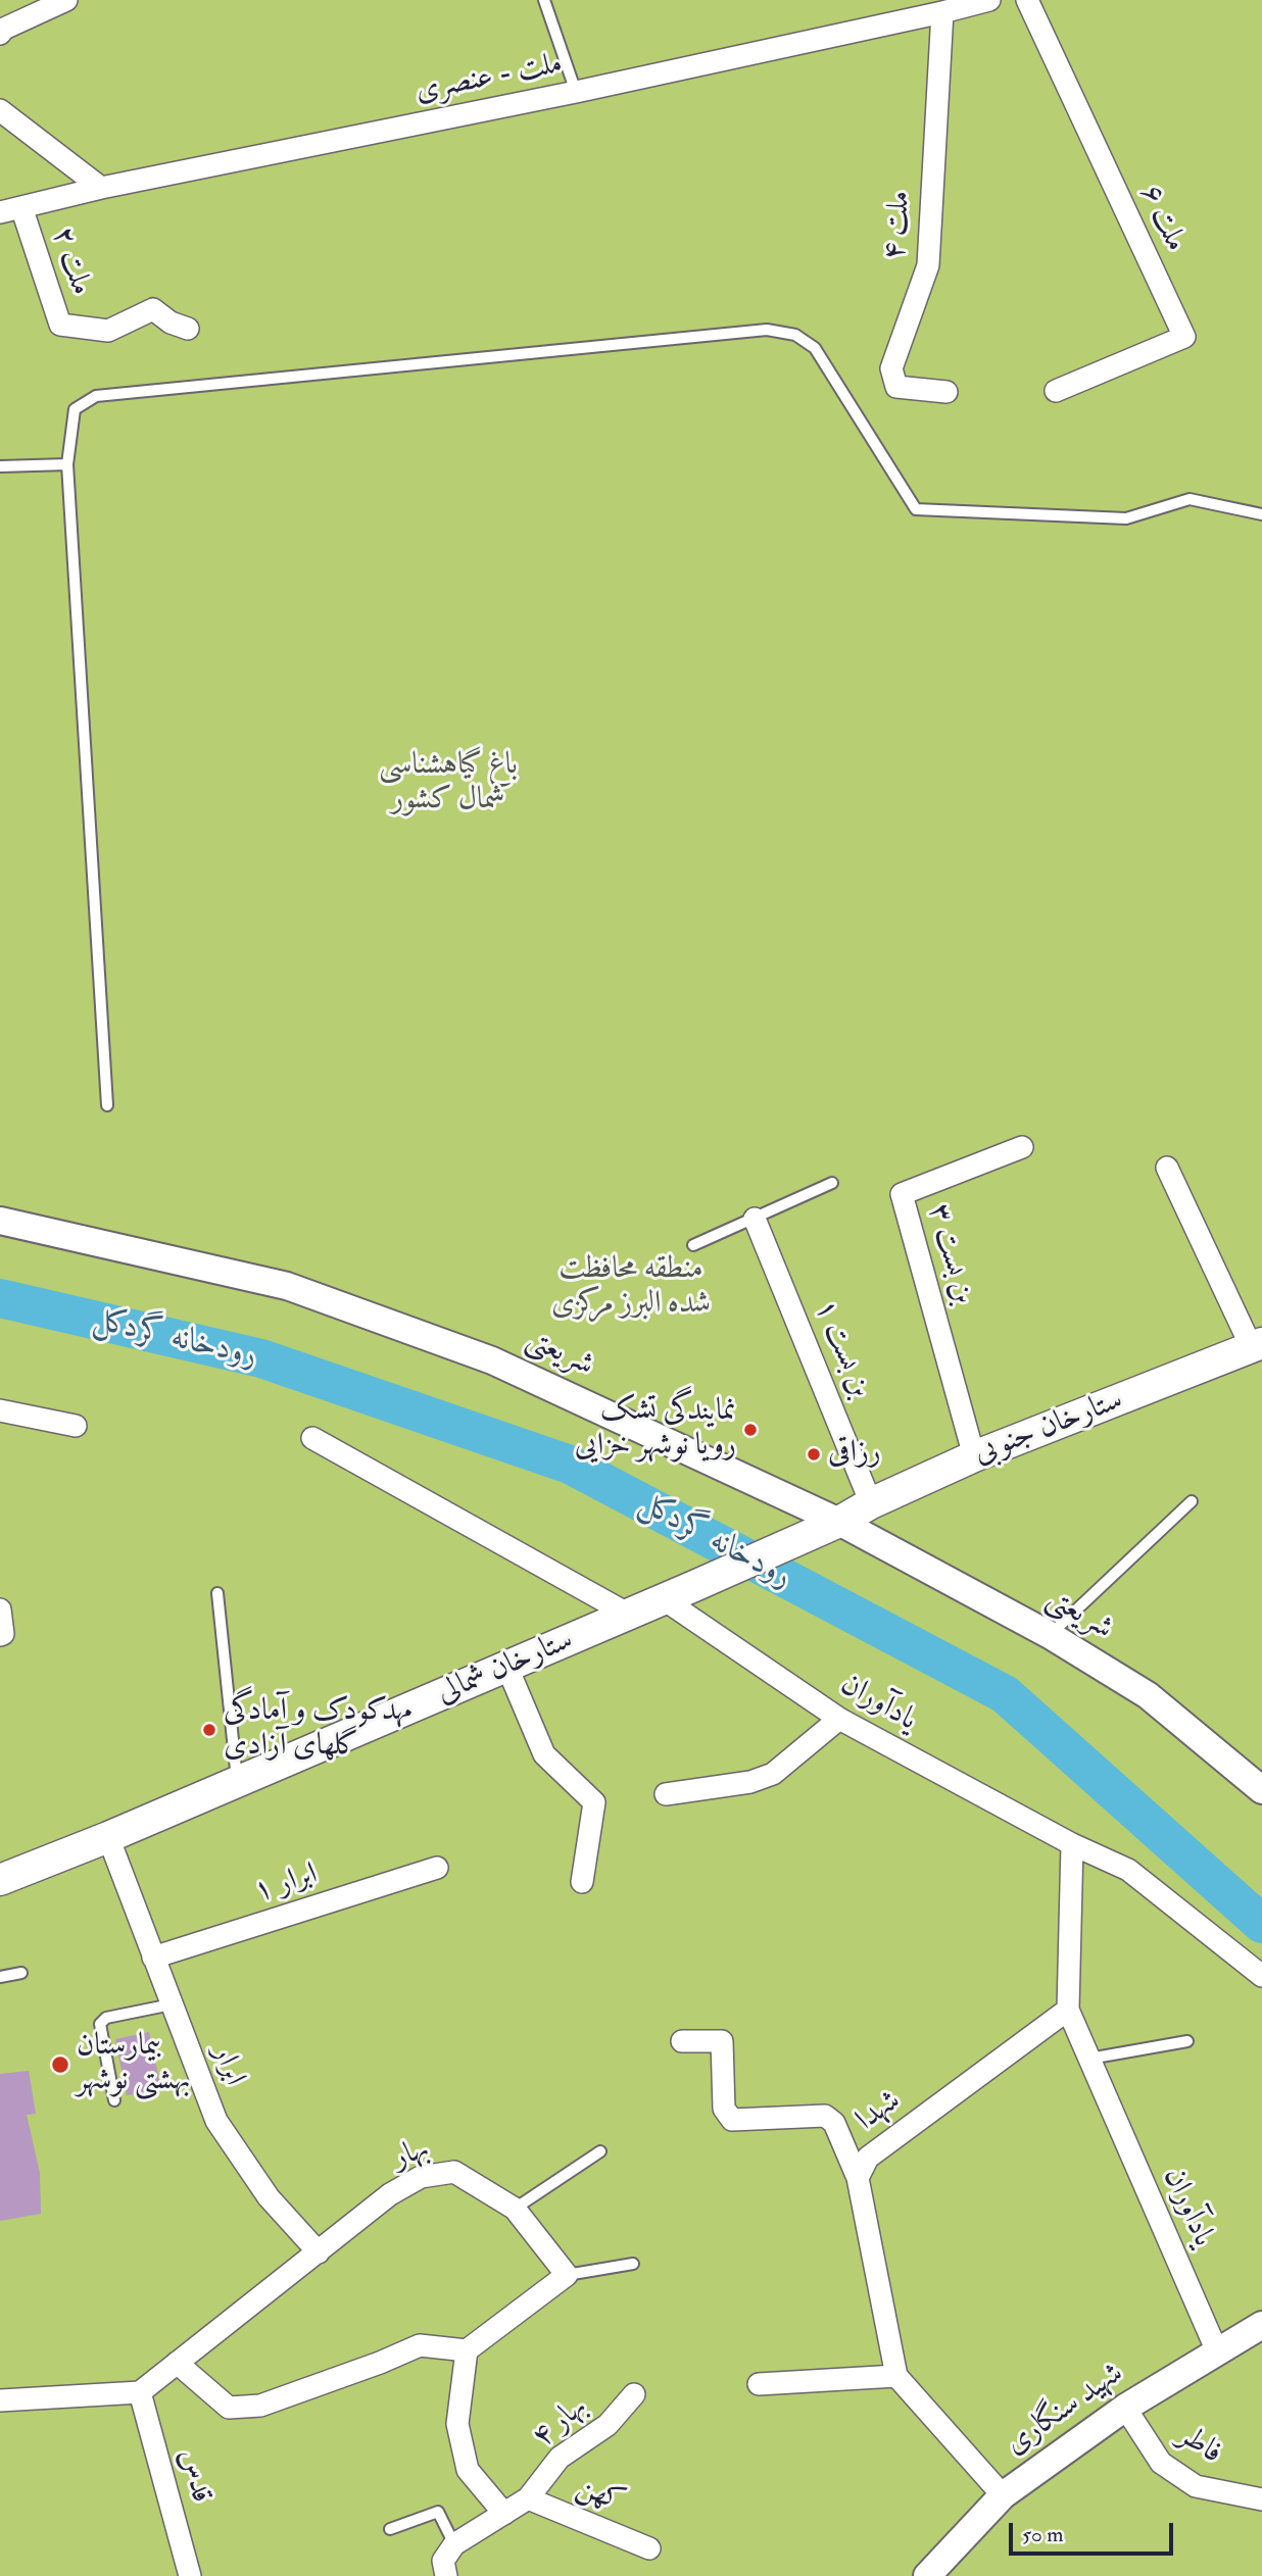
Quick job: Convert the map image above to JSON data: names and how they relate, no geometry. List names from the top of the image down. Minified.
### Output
{"streets":{"main road":["ستارخان جنوبی","ستارخان شمالی"],"street":["ملت - عنصری","ملت ۶","ملت ۴","ملت ۲","بن بست ۳","بن بست ۱","شریعتی","یادآوران","ابرار ۱","ابرار","شهدا","بهار","شهید سنگاری","بهار ۴","فاطر","قدس","کهن"]},"crossings":[["ملت - عنصری","ملت ۴"],["ملت - عنصری","ملت ۲"],["بن بست ۳","ستارخان جنوبی"],["بن بست ۱","ستارخان جنوبی"],["شریعتی","ستارخان جنوبی"],["ستارخان جنوبی","ستارخان شمالی"],["ستارخان شمالی","یادآوران"],["ستارخان شمالی","ابرار"],["یادآوران","شهدا"],["یادآوران","شهید سنگاری"],["ابرار ۱","ابرار"],["ابرار","بهار"],["بهار","قدس"],["شهید سنگاری","فاطر"],["بهار ۴","کهن"]],"water":["رودخانه گردکل"],"parks":["باغ گیاهشناسی شمال کشور","منطقه محافظت شده البرز مرکزی"],"places":["نمایندگی تشک رویا نوشهر خزایی","رزاقی","مهدکودک و آمادگی گلهای آزادی","بیمارستان بهشتی نوشهر"],"scale_bar":"50 m"}
